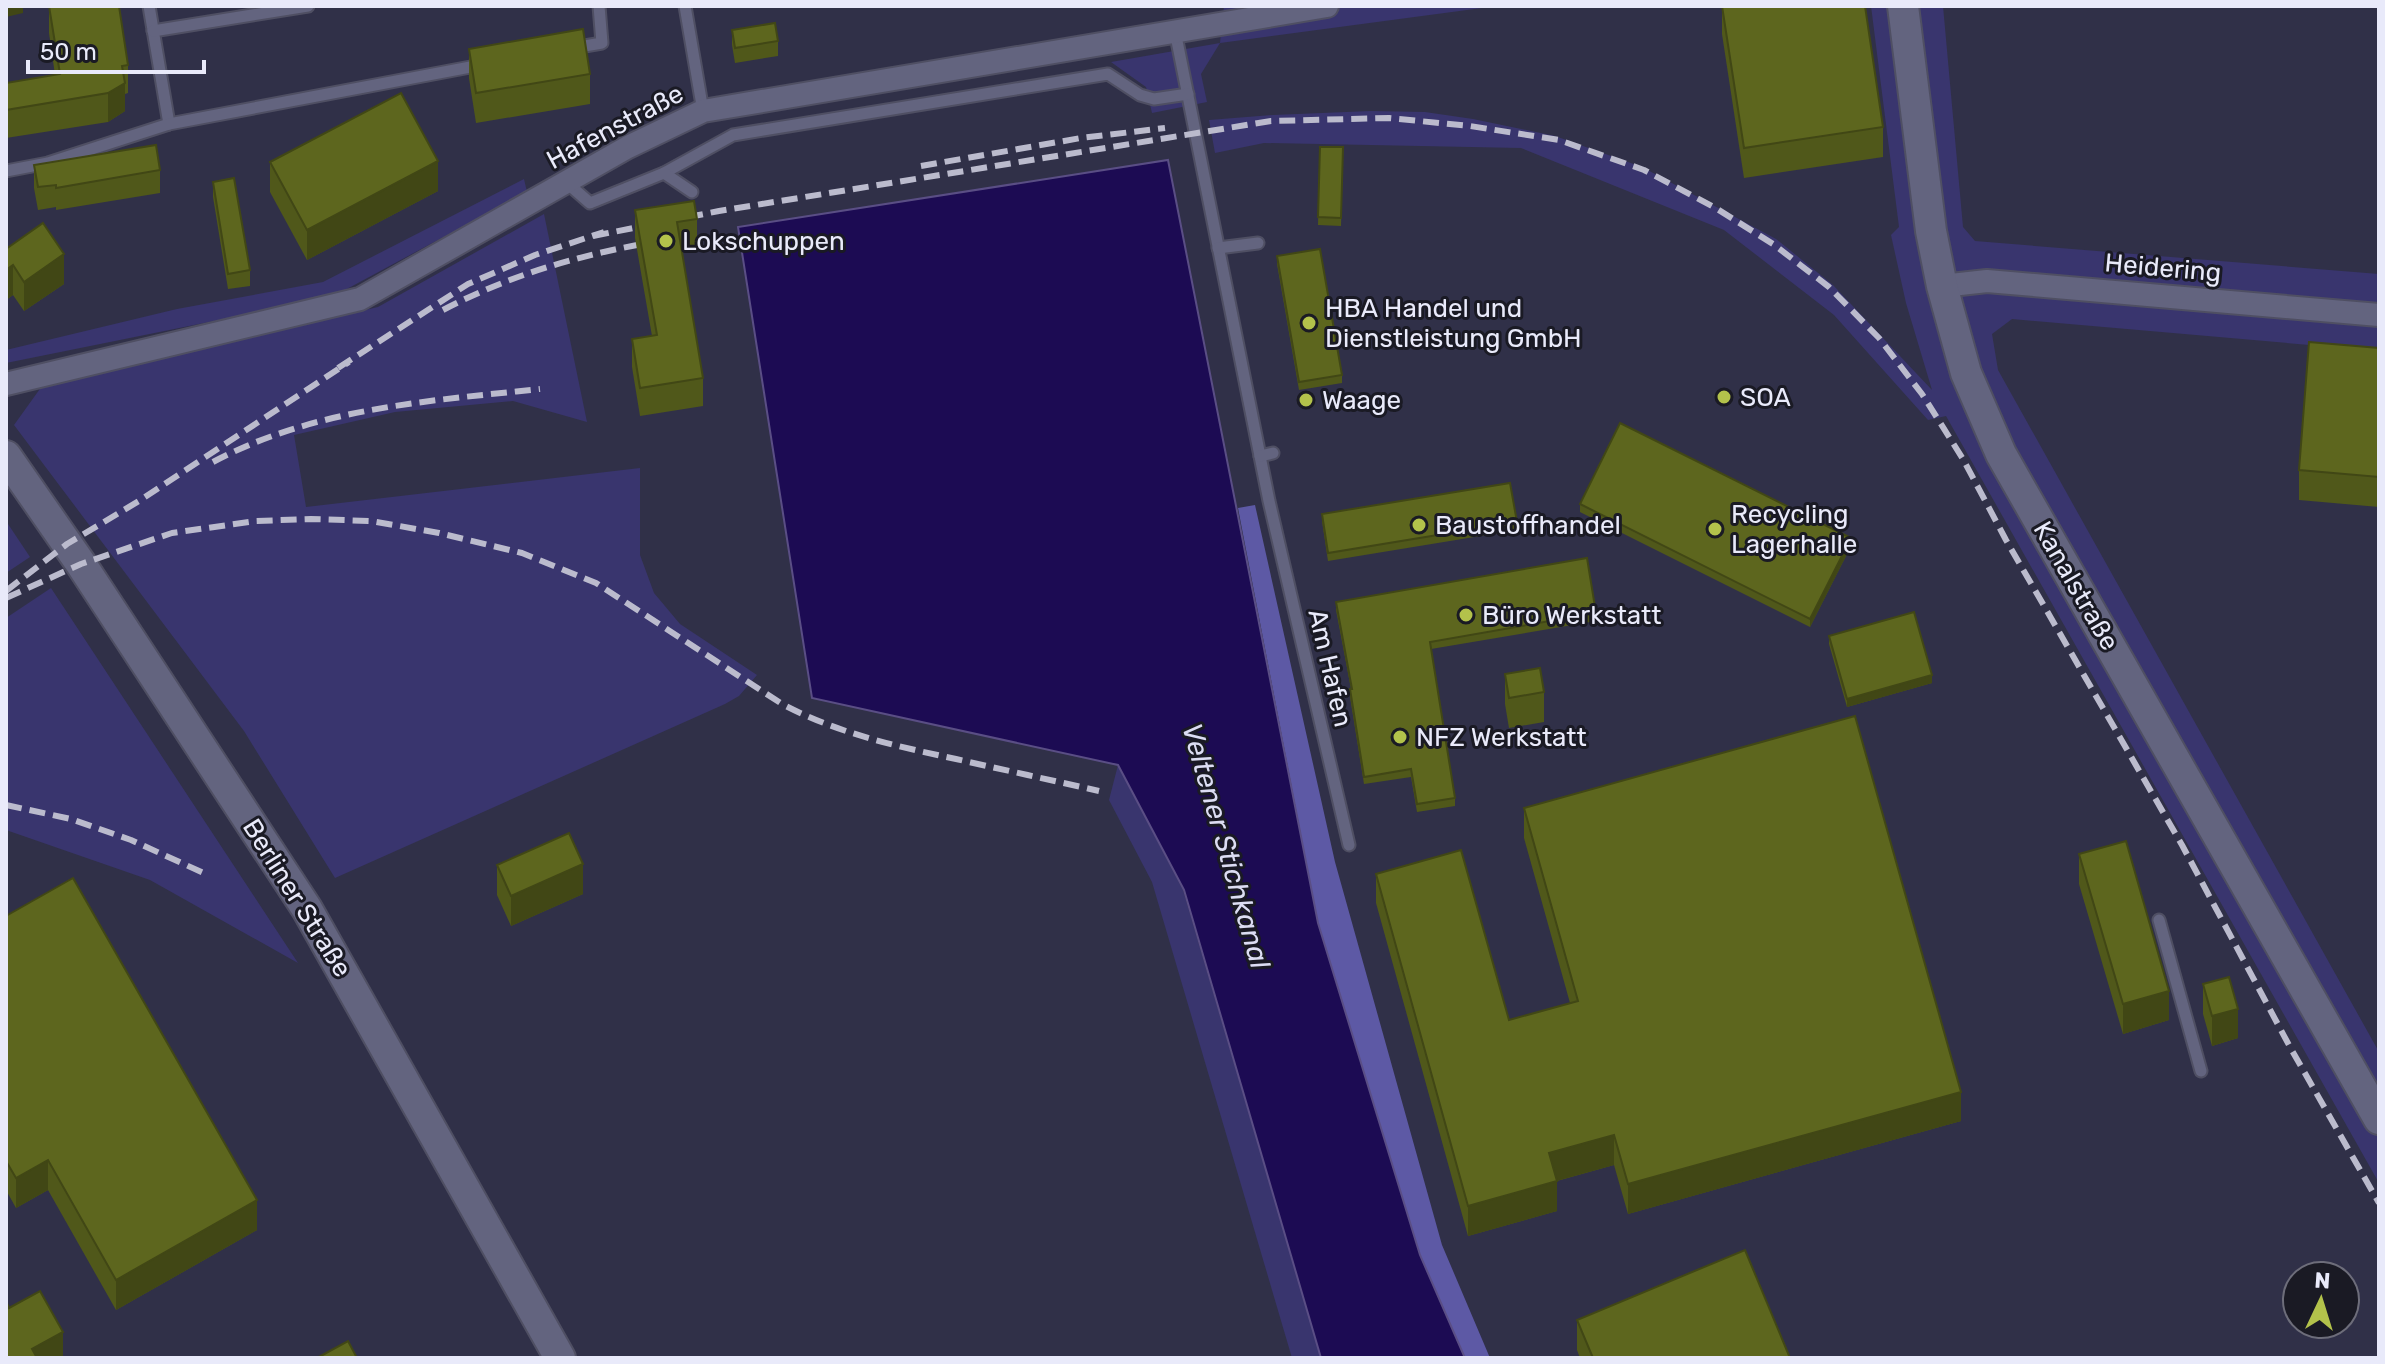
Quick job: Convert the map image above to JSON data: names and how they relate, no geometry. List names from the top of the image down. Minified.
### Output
{"streets":{"street":["Hafenstraße","Heidering","Kanalstraße","Berliner Straße"],"lane":["Am Hafen"]},"crossings":[["Heidering","Kanalstraße"]],"water":["Veltener Stichkanal"],"places":["Lokschuppen","HBA Handel und Dienstleistung GmbH","SOA","Waage","Baustoffhandel","Recycling Lagerhalle","Büro Werkstatt","NFZ Werkstatt"],"scale_bar":"50 m","north":"top"}
